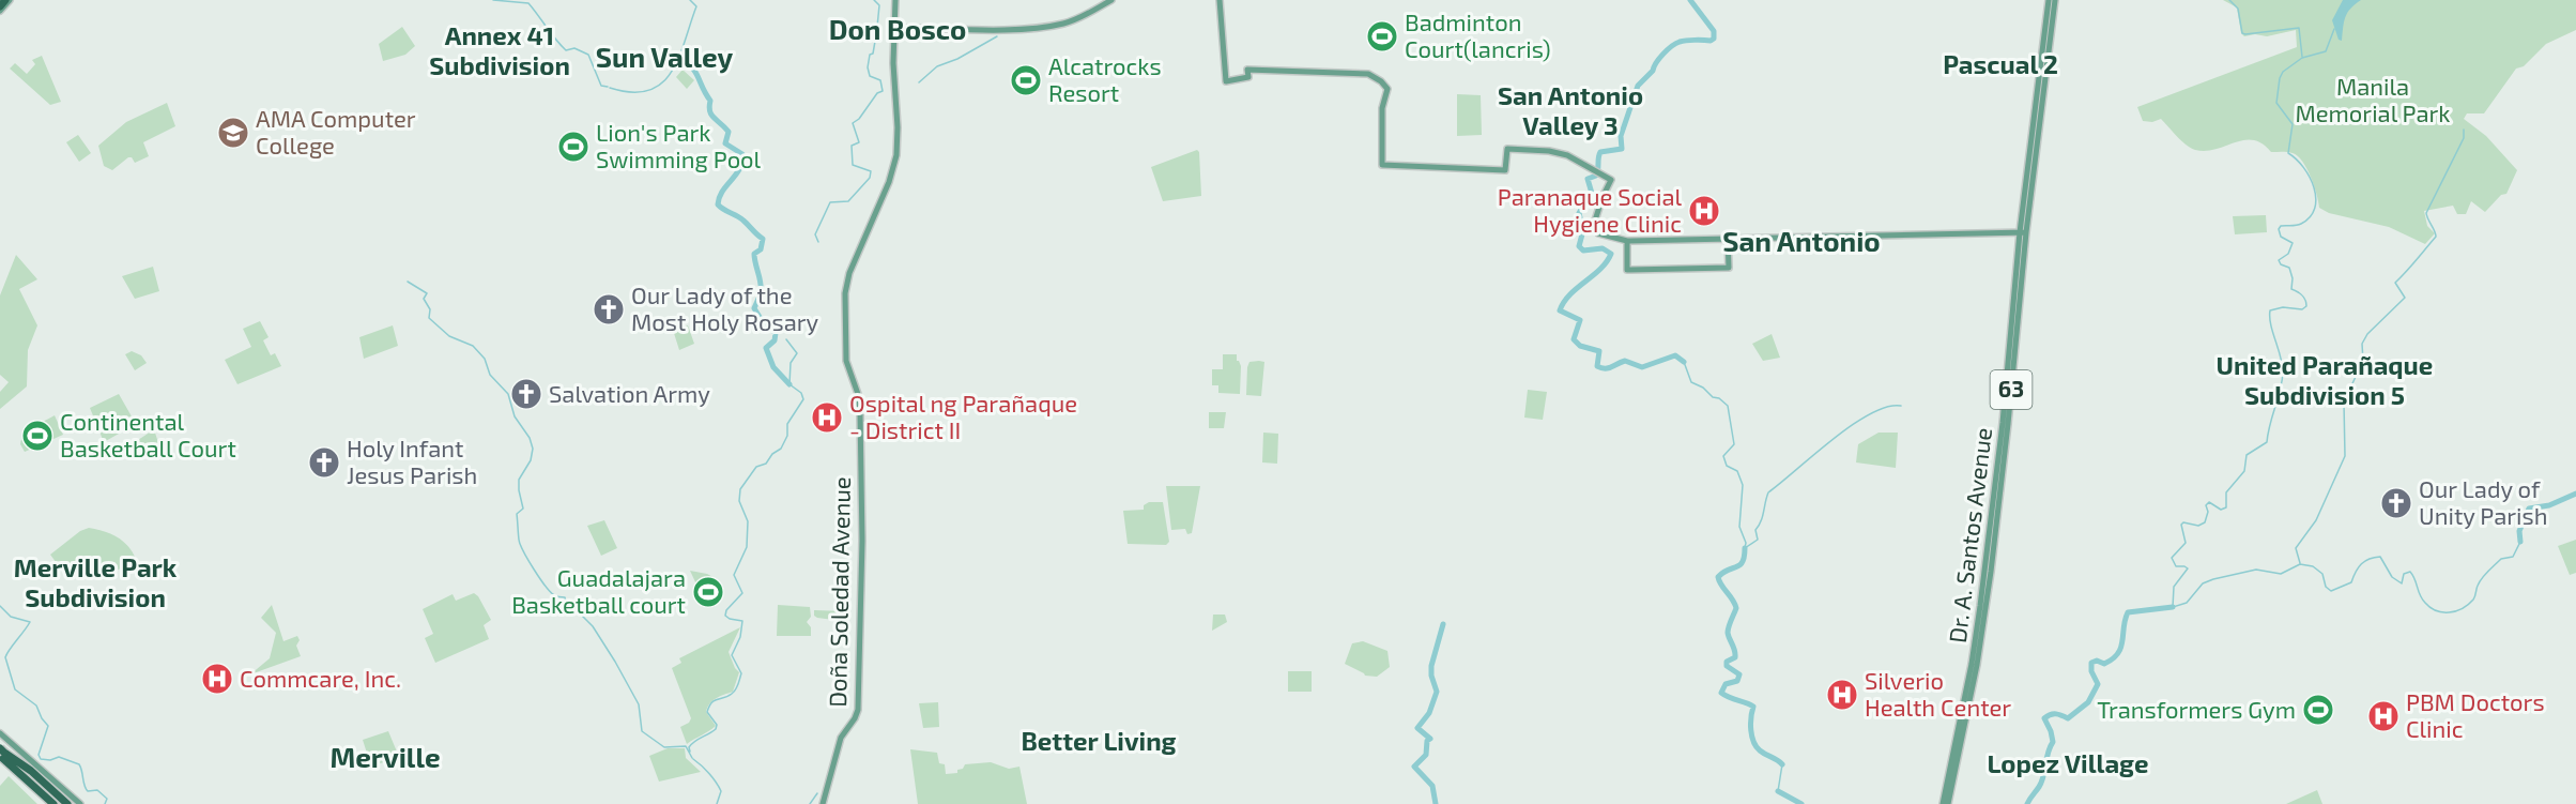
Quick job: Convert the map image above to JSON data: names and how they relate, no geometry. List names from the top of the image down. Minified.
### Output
{"streets":{"main road":["63","Dr. A. Santos Avenue","Doña Soledad Avenue"]},"districts":["Don Bosco","Annex 41 Subdivision","Sun Valley","Pascual 2","San Antonio Valley 3","San Antonio","United Parañaque Subdivision 5","Merville Park Subdivision","Better Living","Merville","Lopez Village"],"parks":["Manila Memorial Park"],"places":{"sports":["Badminton Court(lancris)","Alcatrocks Resort","Lion's Park Swimming Pool","Continental Basketball Court","Guadalajara Basketball court","Transformers Gym"],"school or university":["AMA Computer College"],"hospital":["Paranaque Social Hygiene Clinic","Ospital ng Parañaque - District II","Commcare, Inc.","Silverio Health Center","PBM Doctors Clinic"],"church":["Our Lady of the Most Holy Rosary","Salvation Army","Holy Infant Jesus Parish","Our Lady of Unity Parish"]}}
